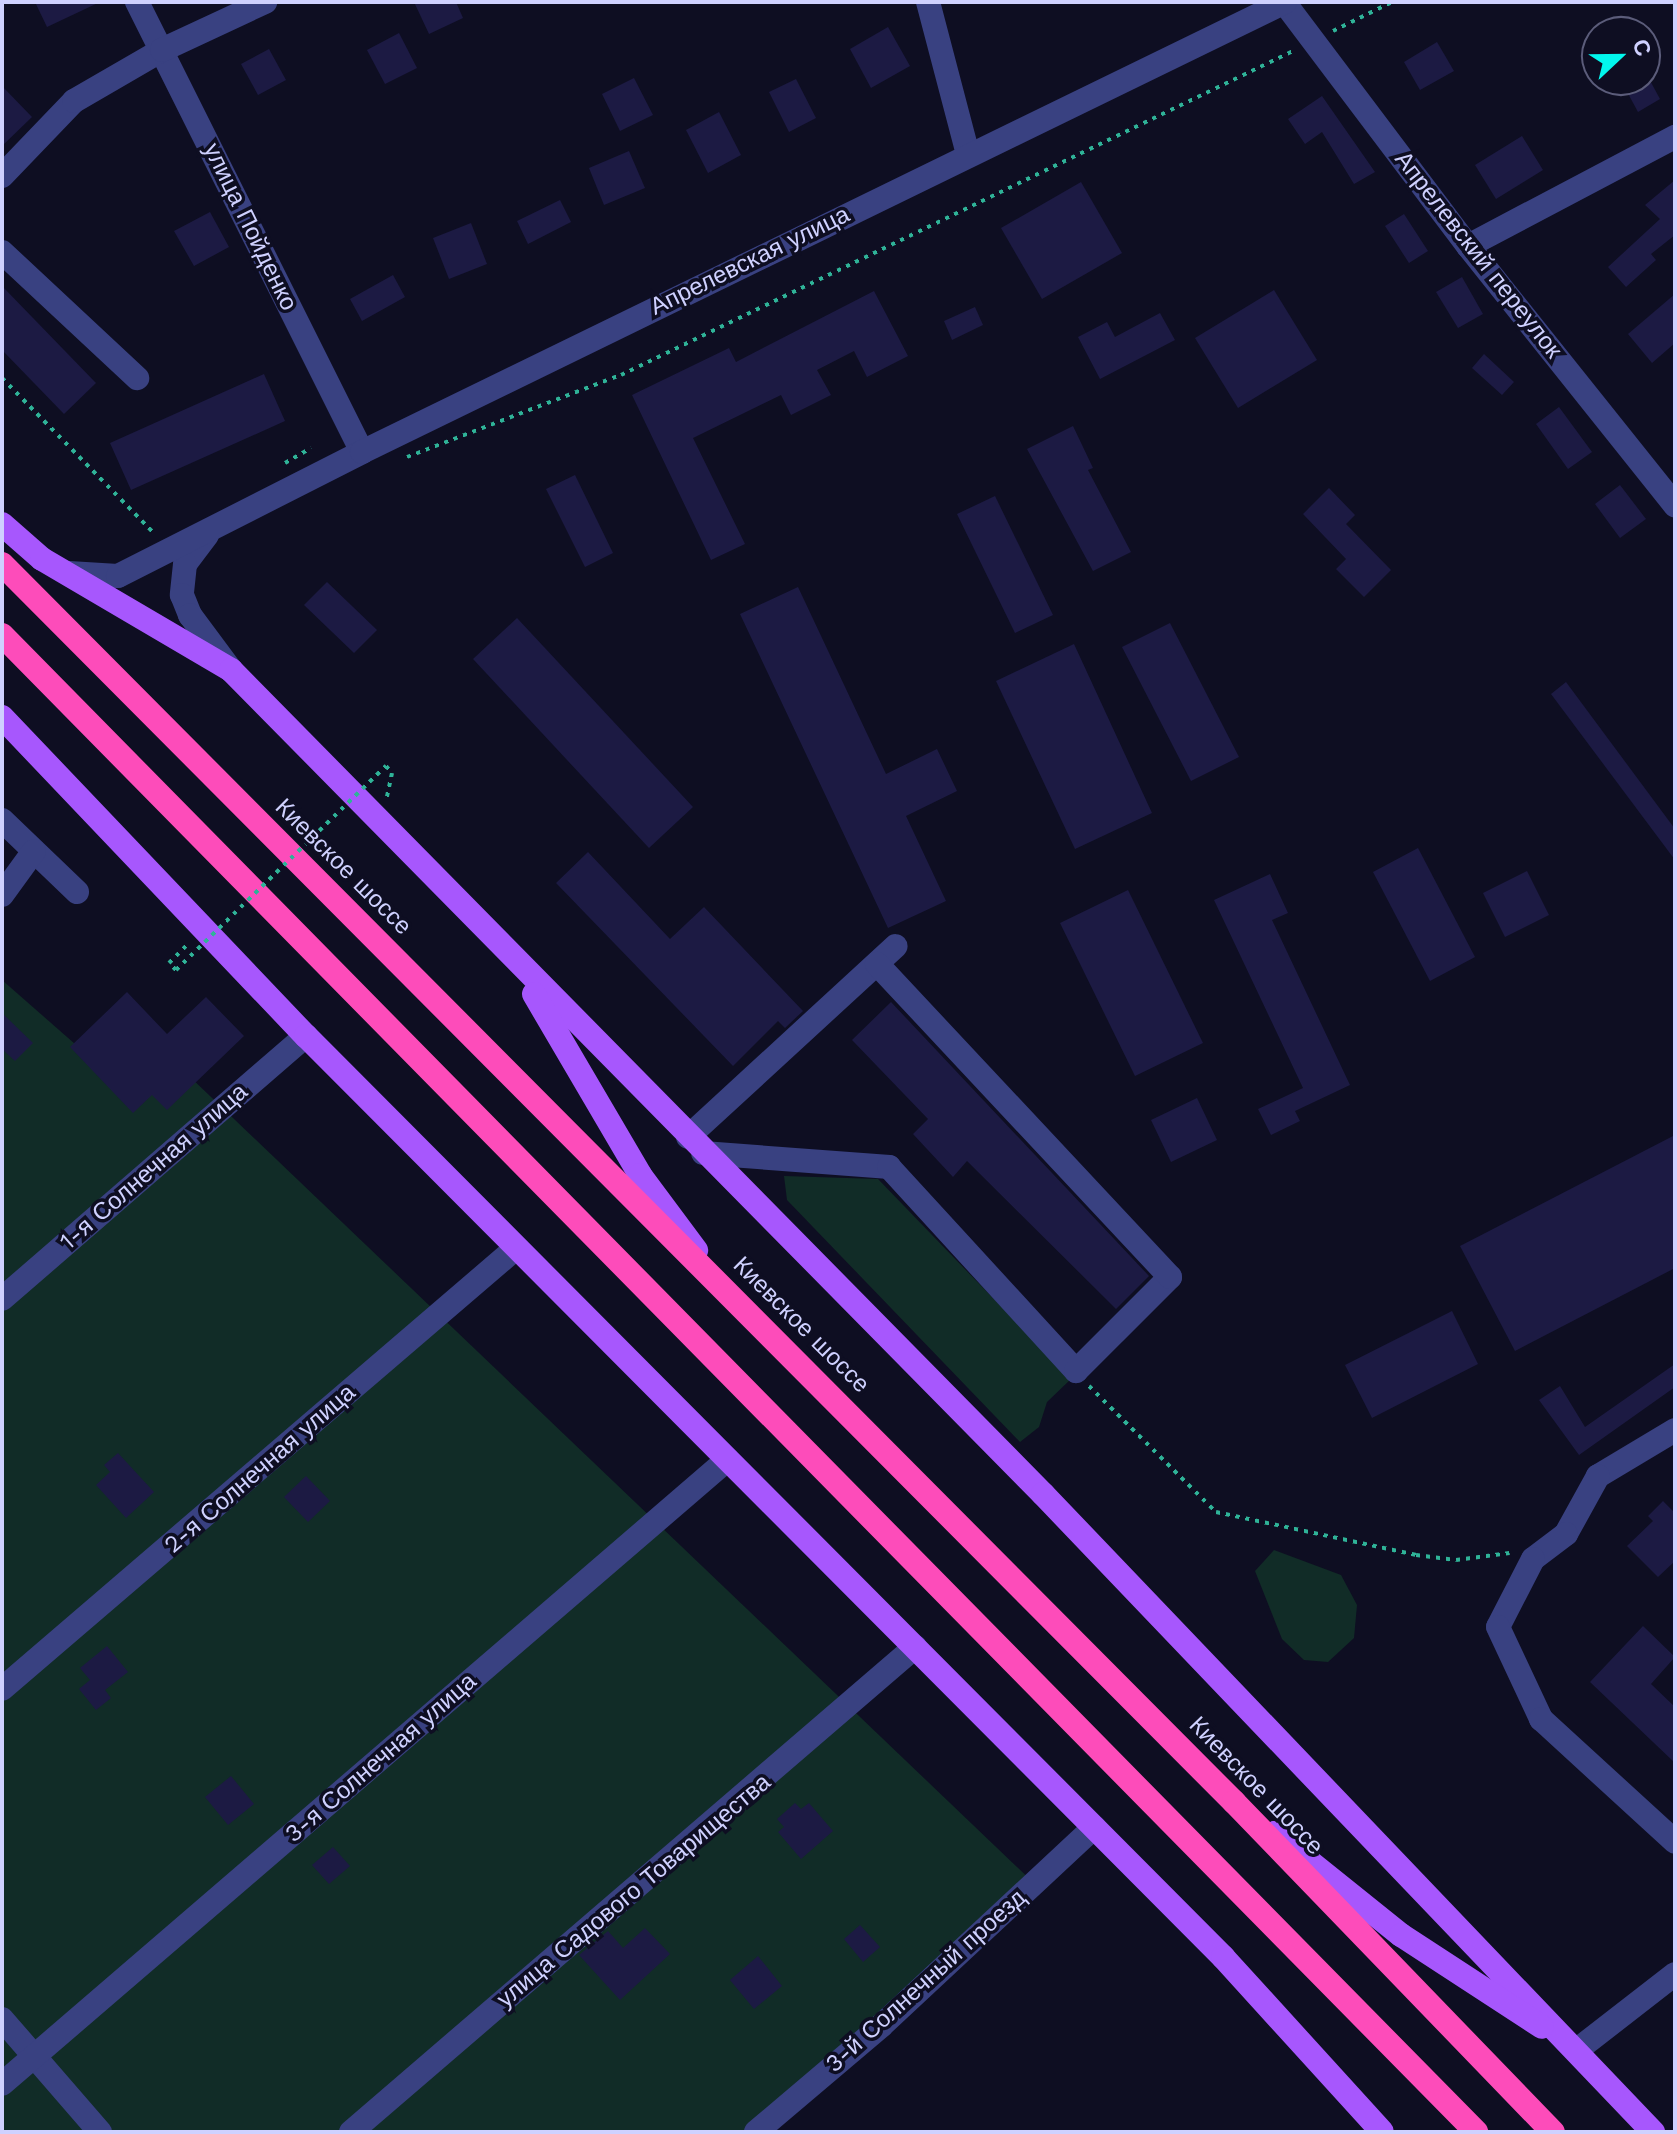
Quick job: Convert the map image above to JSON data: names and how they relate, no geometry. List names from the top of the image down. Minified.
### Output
{"streets":{"highway":["Киевское шоссе"],"street":["улица Пойденко","Апрелевский переулок","Апрелевская улица","1-я Солнечная улица","2-я Солнечная улица","3-я Солнечная улица","улица Садового Товарищества","3-й Солнечный проезд"]},"crossings":[["улица Пойденко","Апрелевская улица"],["Апрелевский переулок","Апрелевская улица"]],"north":"right"}
